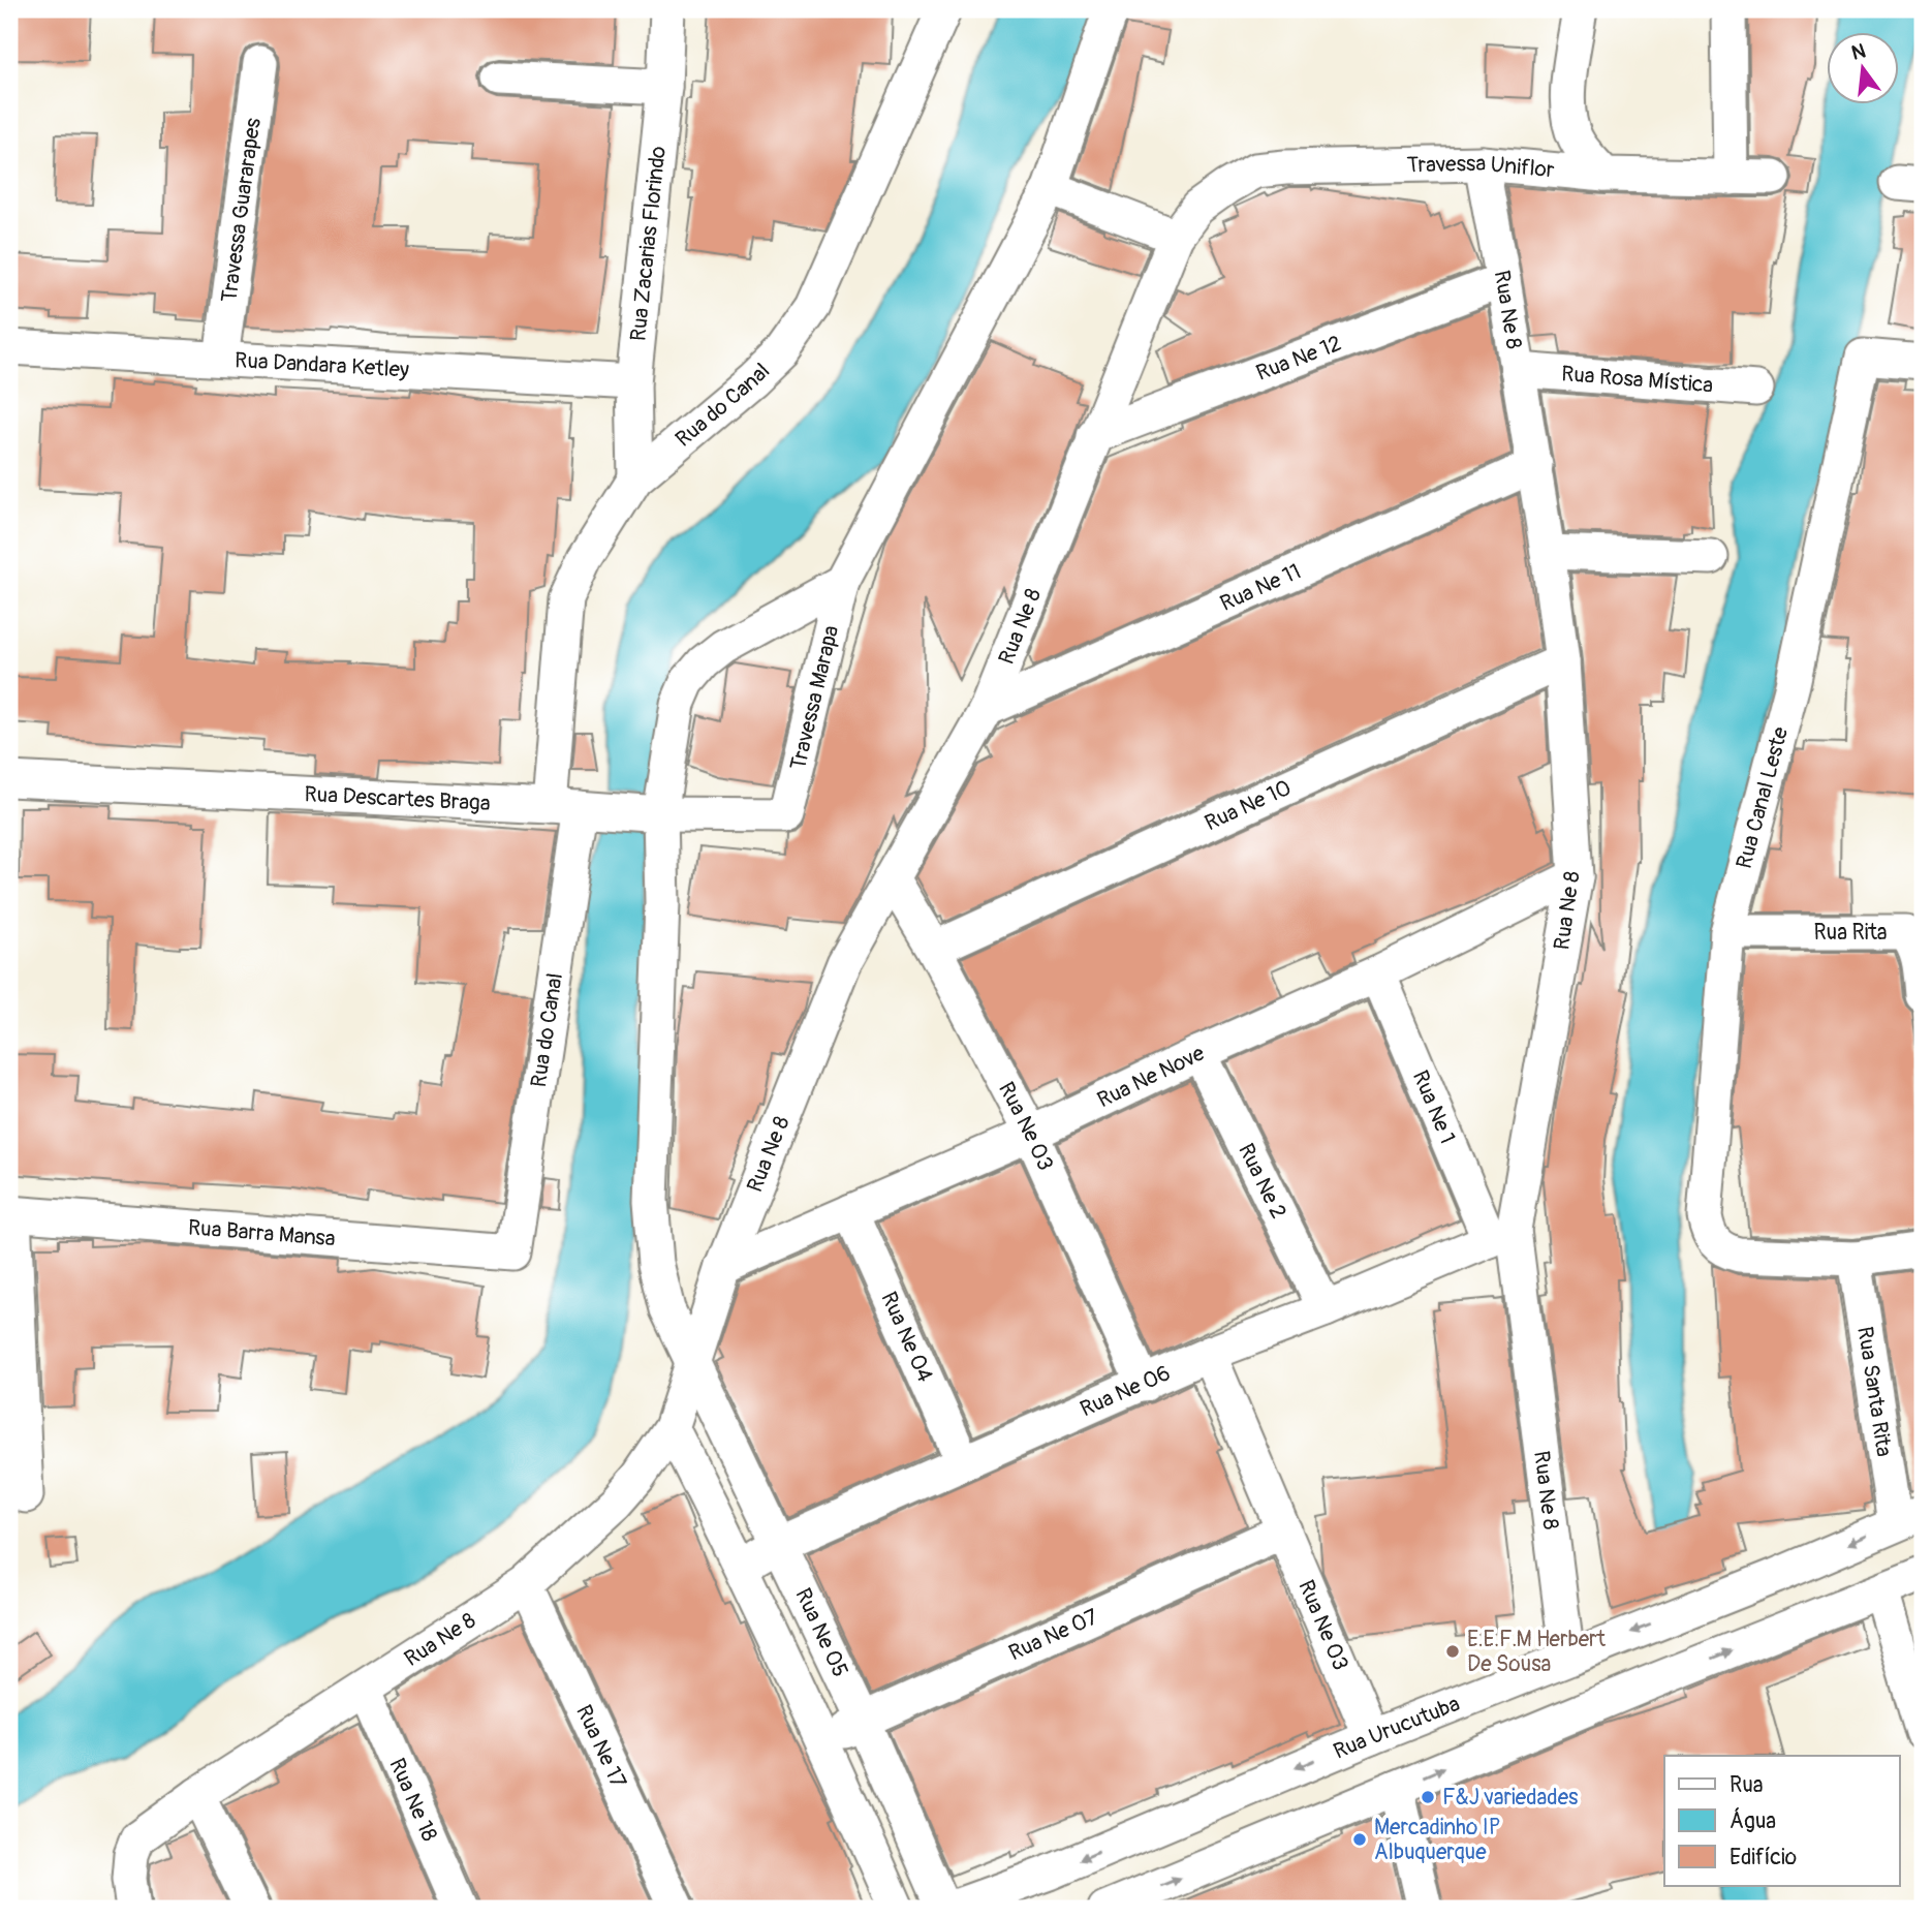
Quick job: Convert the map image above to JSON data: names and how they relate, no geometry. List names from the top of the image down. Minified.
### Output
{"streets":{"street":["Travessa Uniflor","Travessa Guararapes","Rua Zacarias Florindo","Rua Ne 8","Rua Ne 12","Rua Dandara Ketley","Rua Rosa Mística","Rua do Canal","Rua Ne 11","Travessa Marapa","Rua Canal Leste","Rua Descartes Braga","Rua Ne 10","Rua Rita","Rua Ne Nove","Rua Ne 1","Rua Ne 03","Rua Ne 2","Rua Barra Mansa","Rua Ne 04","Rua Ne 06","Rua Santa Rita","Rua Ne 05","Rua Ne 07","Rua Urucutuba","Rua Ne 17","Rua Ne 18"]},"crossings":[["Travessa Uniflor","Rua Ne 8"],["Travessa Guararapes","Rua Dandara Ketley"],["Rua Zacarias Florindo","Rua Dandara Ketley"],["Rua Zacarias Florindo","Rua do Canal"],["Rua Ne 8","Rua Ne 12"],["Rua Ne 8","Rua Rosa Mística"],["Rua Ne 8","Rua Ne 11"],["Rua Ne 8","Rua Ne 10"],["Rua Ne 8","Rua Ne Nove"],["Rua Ne 8","Rua Ne 1"],["Rua Ne 8","Rua Ne 03"],["Rua Ne 8","Rua Ne 06"],["Rua Ne 8","Rua Ne 05"],["Rua Ne 8","Rua Urucutuba"],["Rua Ne 8","Rua Ne 17"],["Rua Ne 8","Rua Ne 18"],["Rua do Canal","Rua Descartes Braga"],["Rua do Canal","Rua Barra Mansa"],["Travessa Marapa","Rua Descartes Braga"],["Travessa Marapa","Rua Ne 05"],["Rua Canal Leste","Rua Rita"],["Rua Canal Leste","Rua Santa Rita"],["Rua Descartes Braga","Rua Ne 05"],["Rua Ne 10","Rua Ne 03"],["Rua Ne Nove","Rua Ne 1"],["Rua Ne Nove","Rua Ne 03"],["Rua Ne Nove","Rua Ne 2"],["Rua Ne Nove","Rua Ne 04"],["Rua Ne 1","Rua Ne 06"],["Rua Ne 03","Rua Ne 06"],["Rua Ne 03","Rua Ne 07"],["Rua Ne 03","Rua Urucutuba"],["Rua Ne 2","Rua Ne 06"],["Rua Ne 04","Rua Ne 06"],["Rua Ne 06","Rua Ne 05"],["Rua Santa Rita","Rua Urucutuba"],["Rua Ne 05","Rua Ne 07"]],"places":["E.E.F.M Herbert De Sousa","F&J variedades","Mercadinho IP Albuquerque"],"legend":["Rua","Água","Edifício"],"north":"top"}
